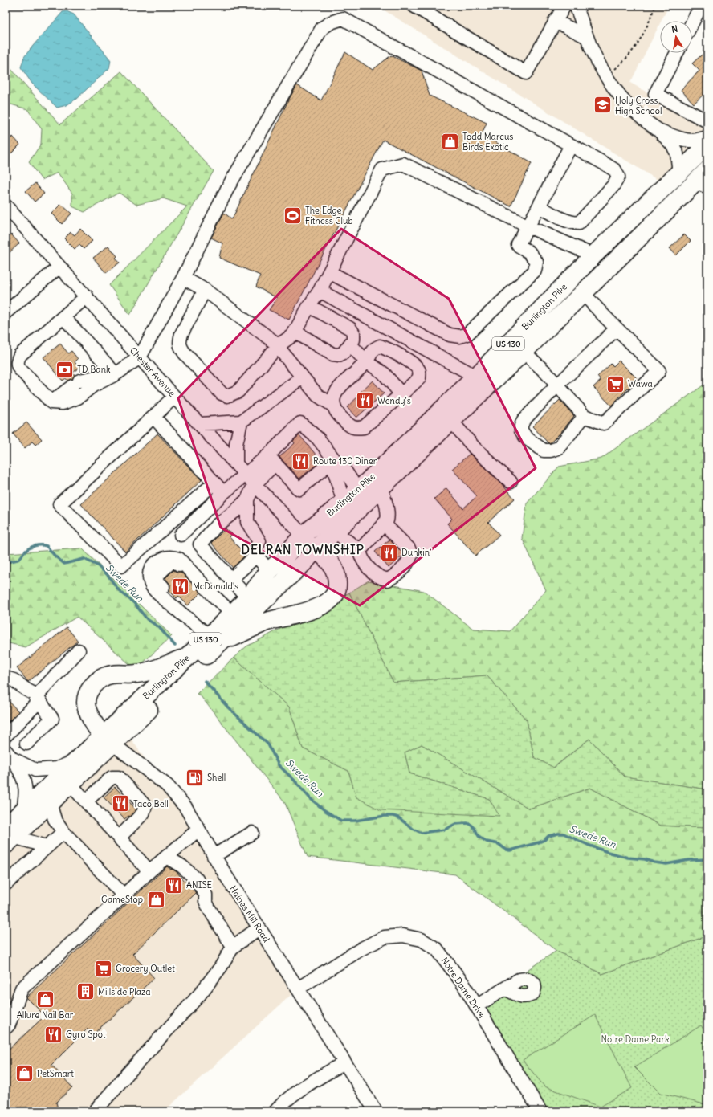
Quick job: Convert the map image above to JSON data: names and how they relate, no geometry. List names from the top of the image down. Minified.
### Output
{"streets":{"highway":["Burlington Pike","US 130"],"street":["Chester Avenue","Haines Mill Road","Notre Dame Drive"]},"crossings":[["Burlington Pike","Chester Avenue"],["Burlington Pike","Haines Mill Road"],["Haines Mill Road","Notre Dame Drive"]],"districts":["DELRAN TOWNSHIP"],"water":["Swede Run"],"parks":["Notre Dame Park"],"places":{"school or university":["Holy Cross High School"],"shop":["Todd Marcus Birds Exotic","GameStop","Allure Nail Bar","PetSmart"],"sports":["The Edge Fitness Club"],"bank":["TD Bank"],"supermarket":["Wawa","Grocery Outlet"],"restaurant":["Wendy's","Route 130 Diner","Dunkin'","McDonald's","Taco Bell","ANISE","Gyro Spot"],"fuel station":["Shell"],"building":["Millside Plaza"]},"north":"top"}
